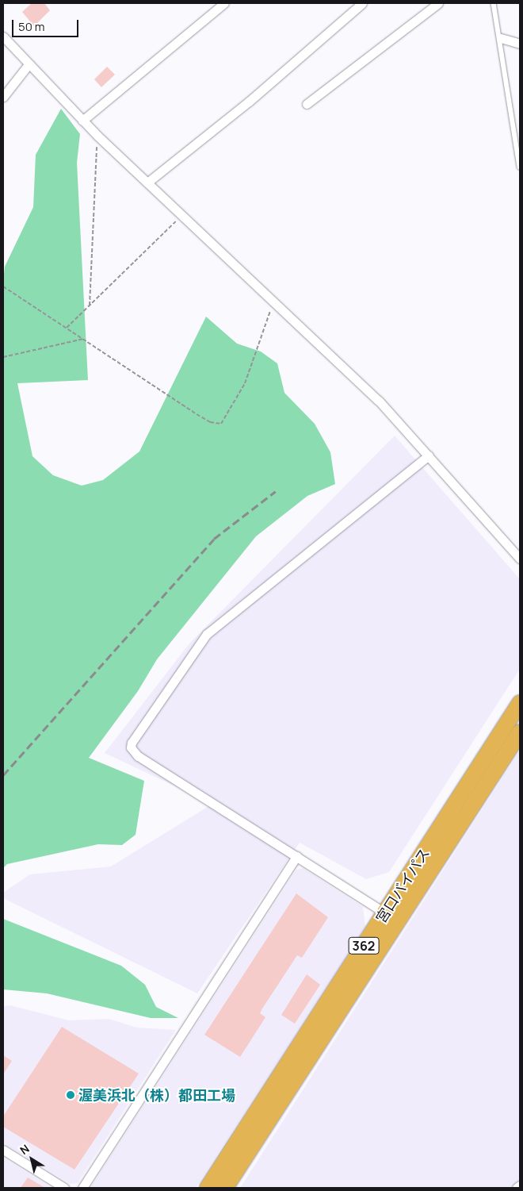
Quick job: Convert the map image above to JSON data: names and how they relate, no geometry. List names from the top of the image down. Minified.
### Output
{"streets":{"highway":["宮口バイパス","362"]},"places":["渥美浜北（株）都田工場"],"scale_bar":"50 m","north":"top left"}
